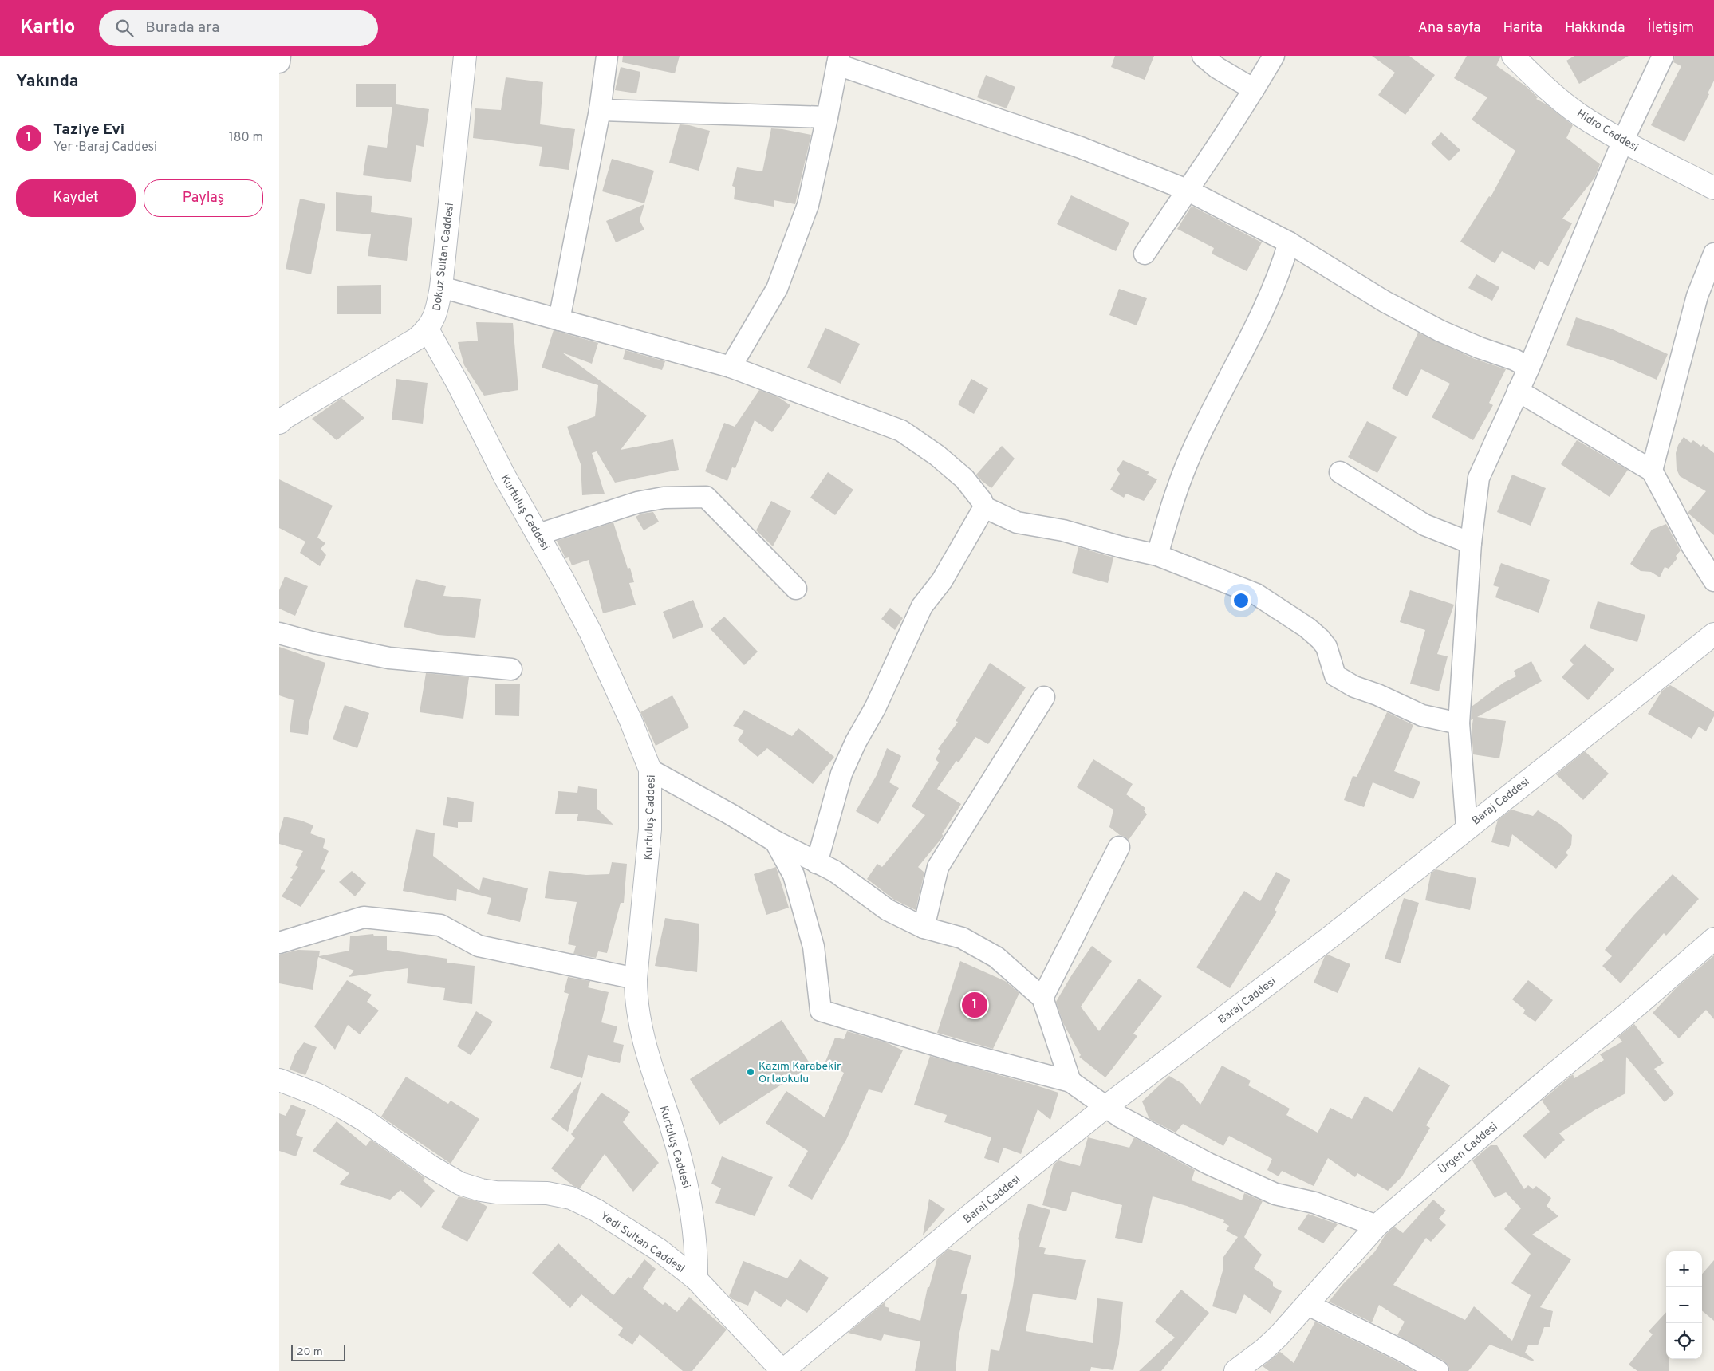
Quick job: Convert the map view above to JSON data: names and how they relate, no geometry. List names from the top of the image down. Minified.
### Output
{"streets":{"street":["Hidro Caddesi","Dokuz Sultan Caddesi","Kurtuluş Caddesi","Baraj Caddesi","Ürgen Caddesi","Yedi Sultan Caddesi"]},"crossings":[["Dokuz Sultan Caddesi","Kurtuluş Caddesi"],["Kurtuluş Caddesi","Yedi Sultan Caddesi"],["Baraj Caddesi","Yedi Sultan Caddesi"]],"places":["Kazım Karabekir Ortaokulu"],"scale_bar":"20 m","page":{"header":"Kartio","search":"Burada ara","nav":["Ana sayfa","Harita","Hakkında","İletişim"],"heading":"Yakında","list":[{"mark":"1","name":"Taziye Evi","note":"Yer · Baraj Caddesi","value":"180 m"}],"buttons":["Kaydet","Paylaş"],"pins":"1","map_buttons":["+","−"],"scale":"20 m"}}
